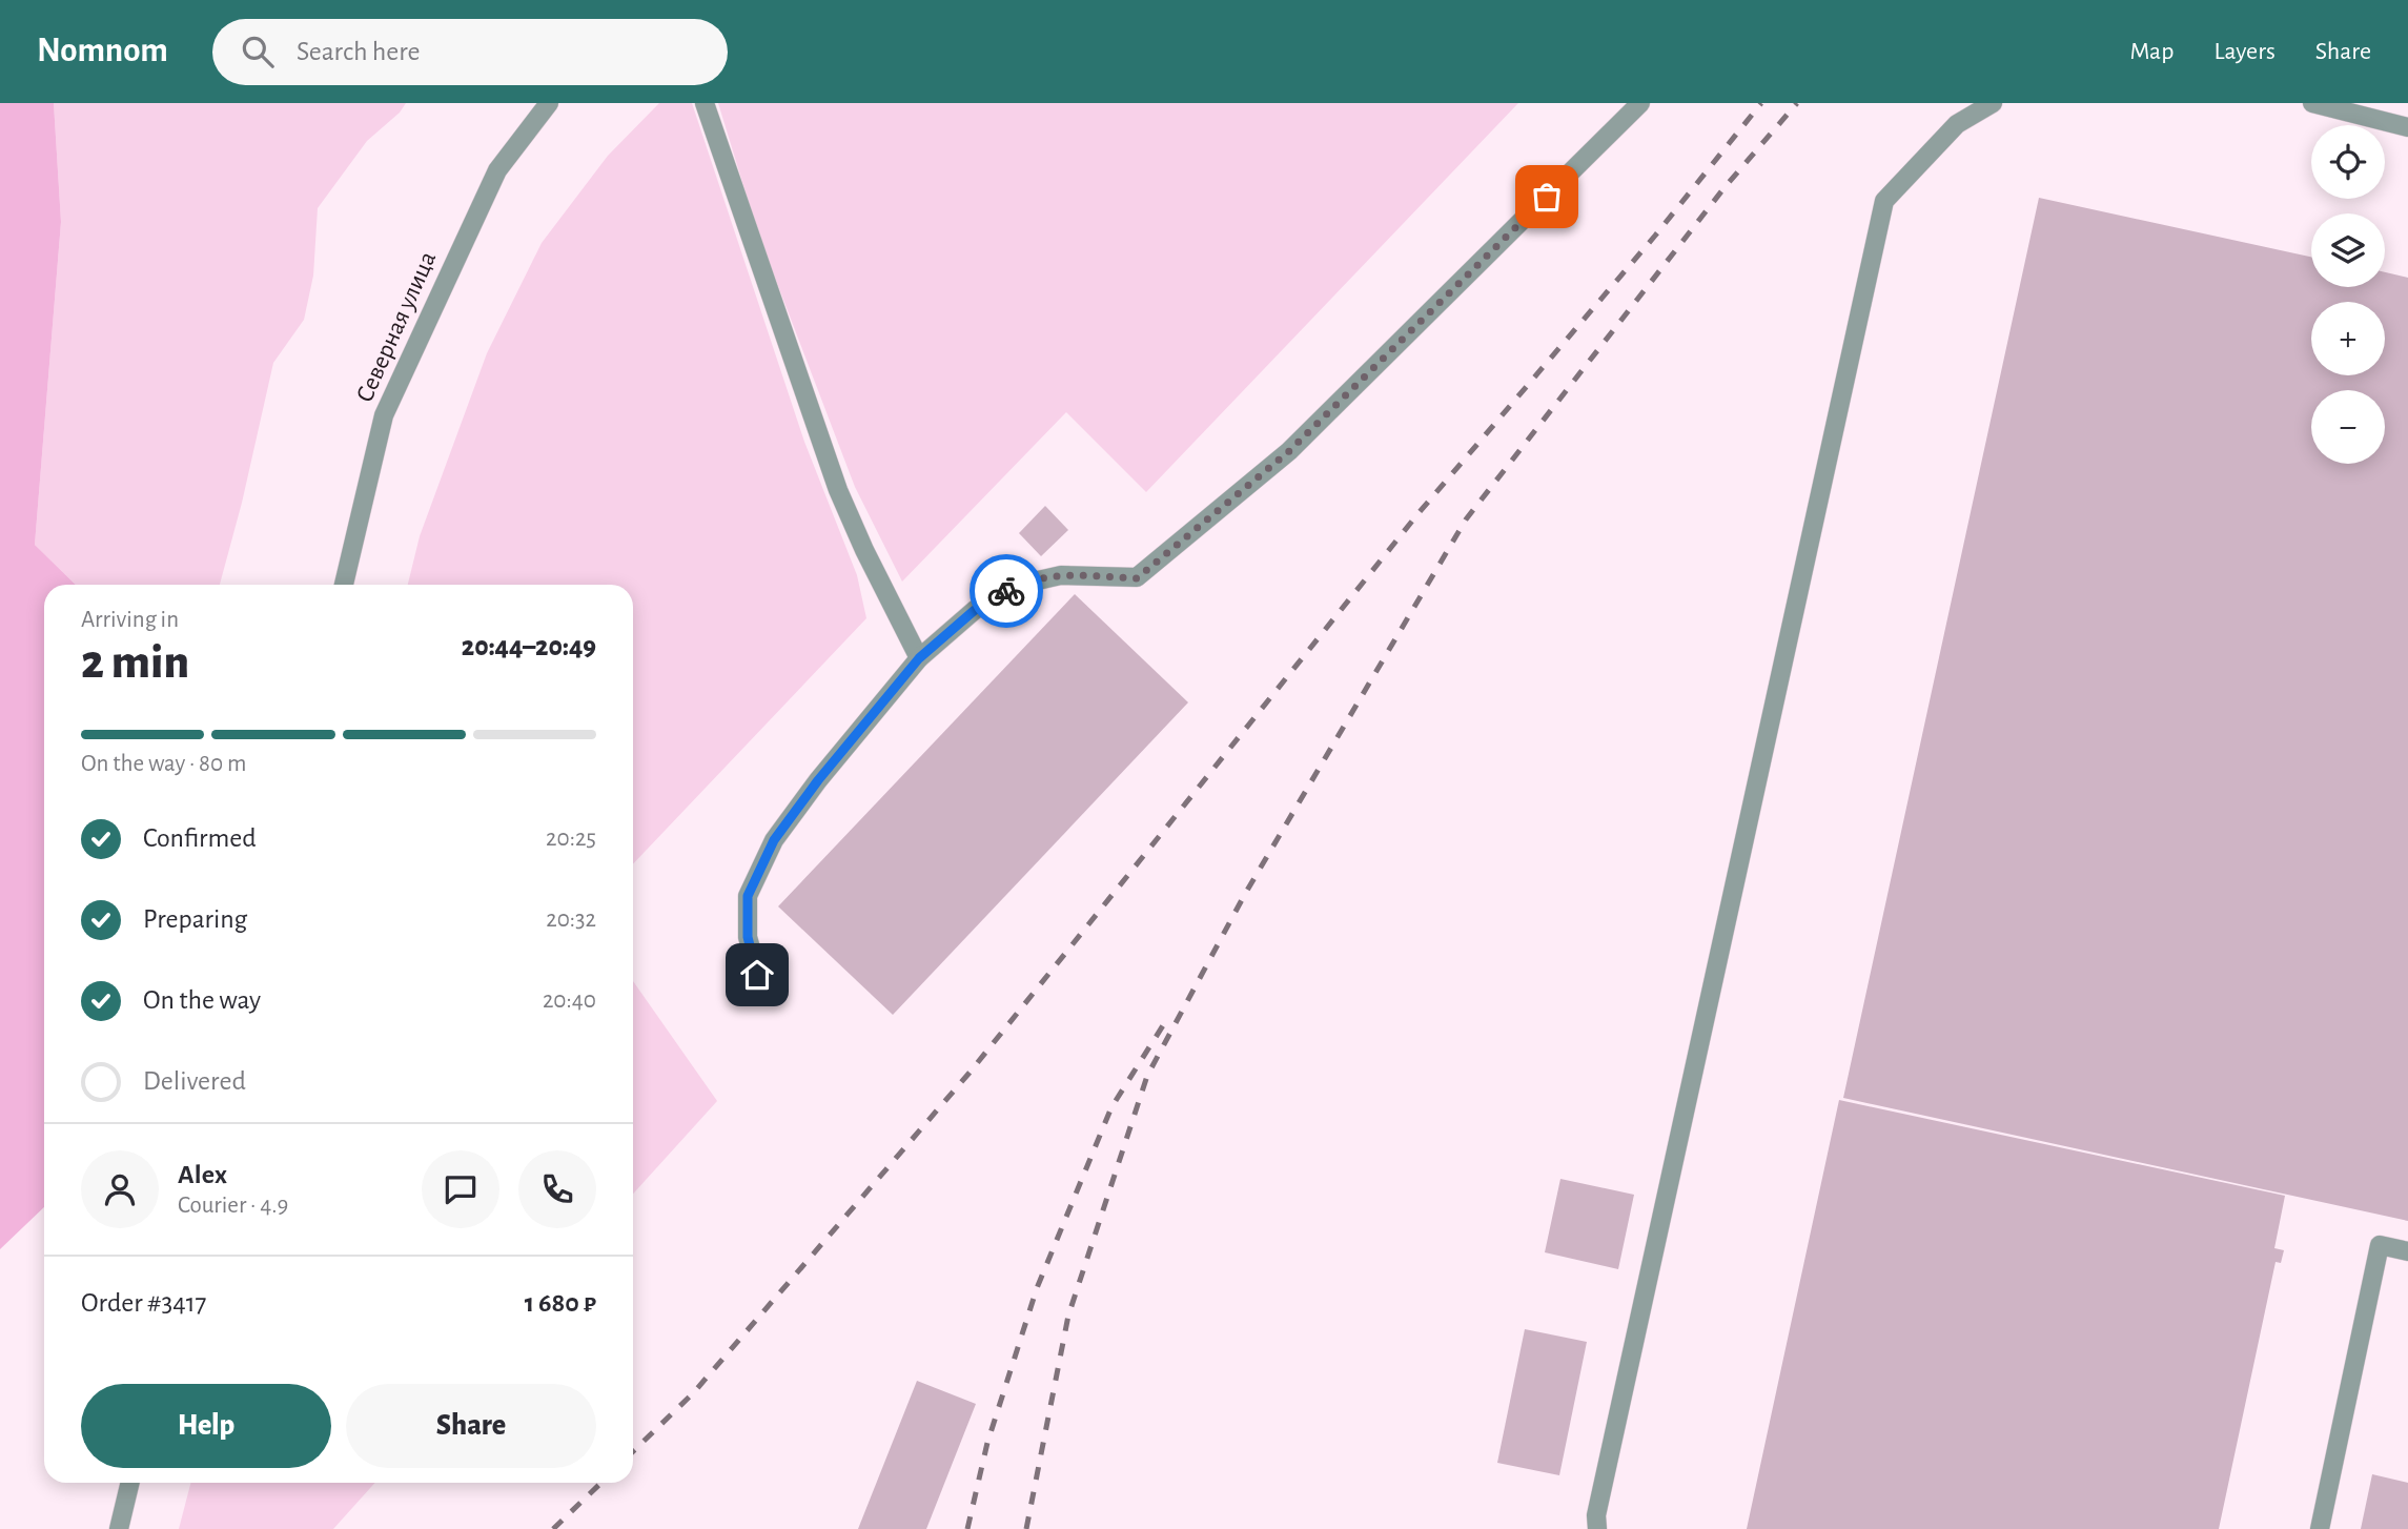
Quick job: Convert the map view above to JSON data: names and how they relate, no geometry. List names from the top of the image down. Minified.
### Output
{"streets":{"street":["Северная улица"]},"page":{"header":"Nomnom","search":"Search here","nav":["Map","Layers","Share"],"map_buttons":["+","−"],"heading":["2 min","Arriving in","20:44–20:49"],"panel":["Alex","Courier · 4.9","Order #3417","1 680 ₽"],"bar":"On the way · 80 m","list":[["Confirmed","20:25"],["Preparing","20:32"],["On the way","20:40"],"Delivered"],"buttons":["Help","Share"]}}
